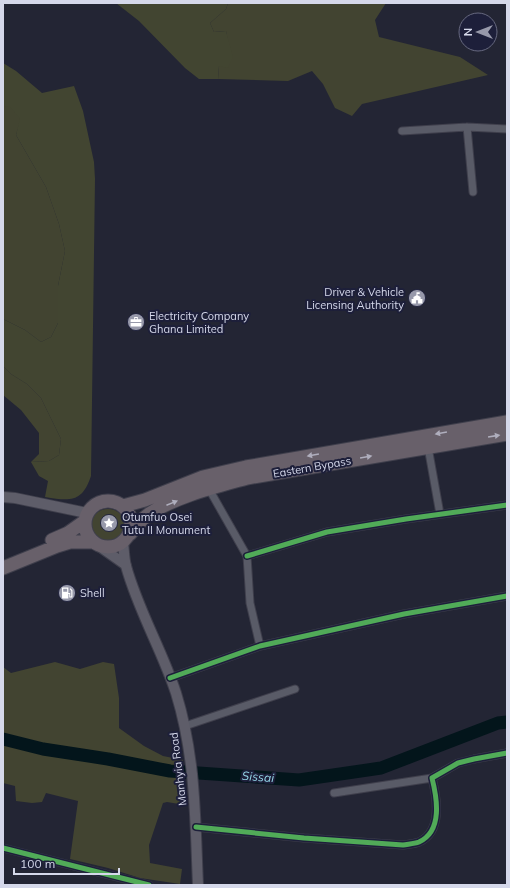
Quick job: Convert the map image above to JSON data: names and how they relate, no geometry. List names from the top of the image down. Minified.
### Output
{"streets":{"highway":["Eastern Bypass"],"main road":["Manhyia Road"]},"crossings":[["Eastern Bypass","Manhyia Road"]],"water":["Sissai"],"places":{"public building":["Driver & Vehicle Licensing Authority"],"office":["Electricity Company Ghana Limited"],"place":["Otumfuo Osei Tutu II Monument"],"fuel station":["Shell"]},"scale_bar":"100 m","north":"left"}
